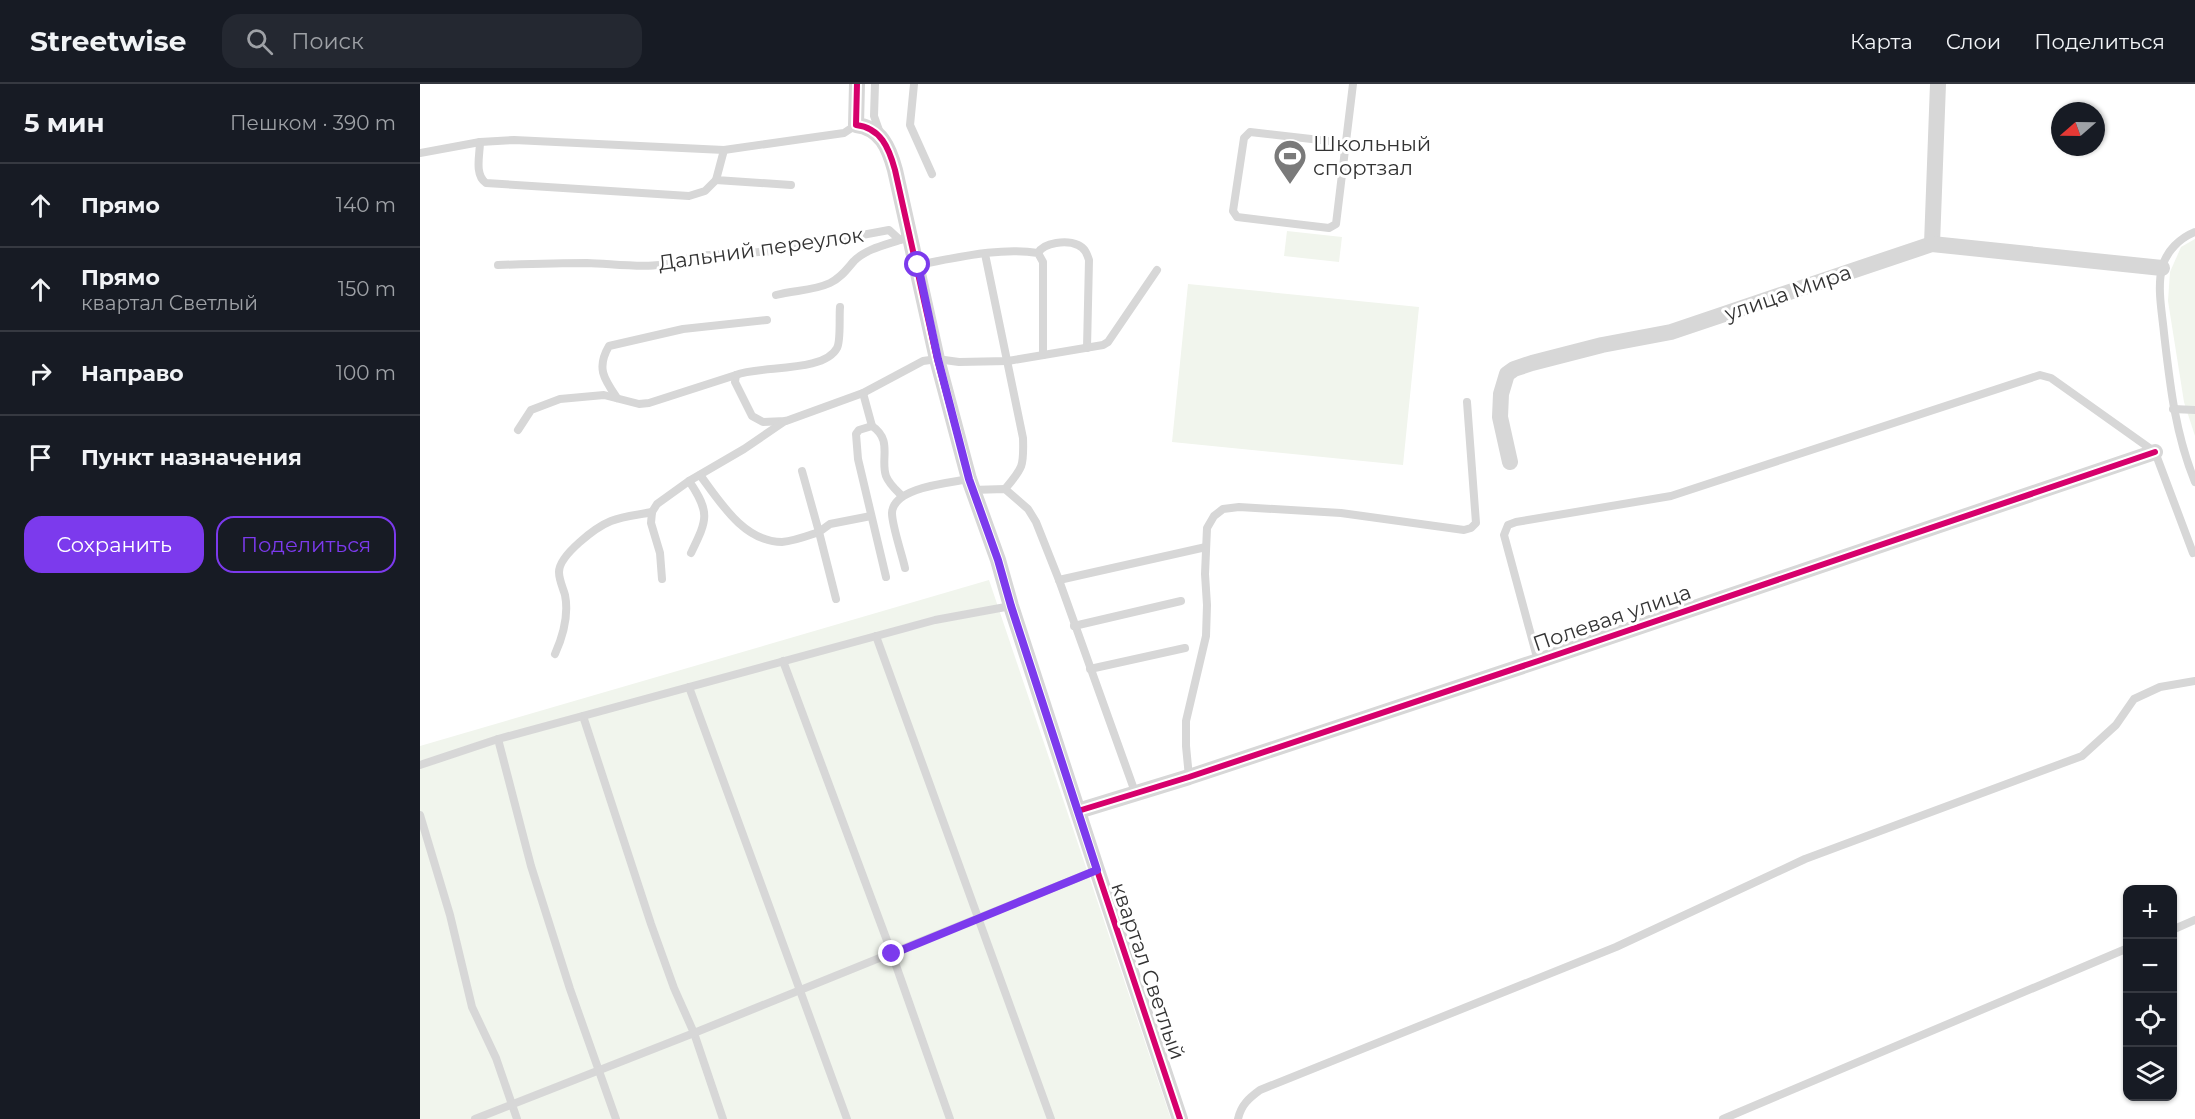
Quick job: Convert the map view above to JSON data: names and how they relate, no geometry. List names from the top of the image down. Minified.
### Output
{"streets":{"street":["улица Мира","Полевая улица","квартал Светлый"],"lane":["Дальний переулок"]},"crossings":[["Дальний переулок","квартал Светлый"],["Полевая улица","квартал Светлый"]],"places":{"sports":["Школьный спортзал"]},"north":"left","page":{"header":"Streetwise","search":"Поиск","nav":["Карта","Слои","Поделиться"],"heading":["5 мин","Пешком · 390 m"],"list":[["Прямо","140 m"],["Прямо","квартал Светлый","150 m"],["Направо","100 m"],"Пункт назначения"],"buttons":["Сохранить","Поделиться"],"map_buttons":["+","−"]}}
